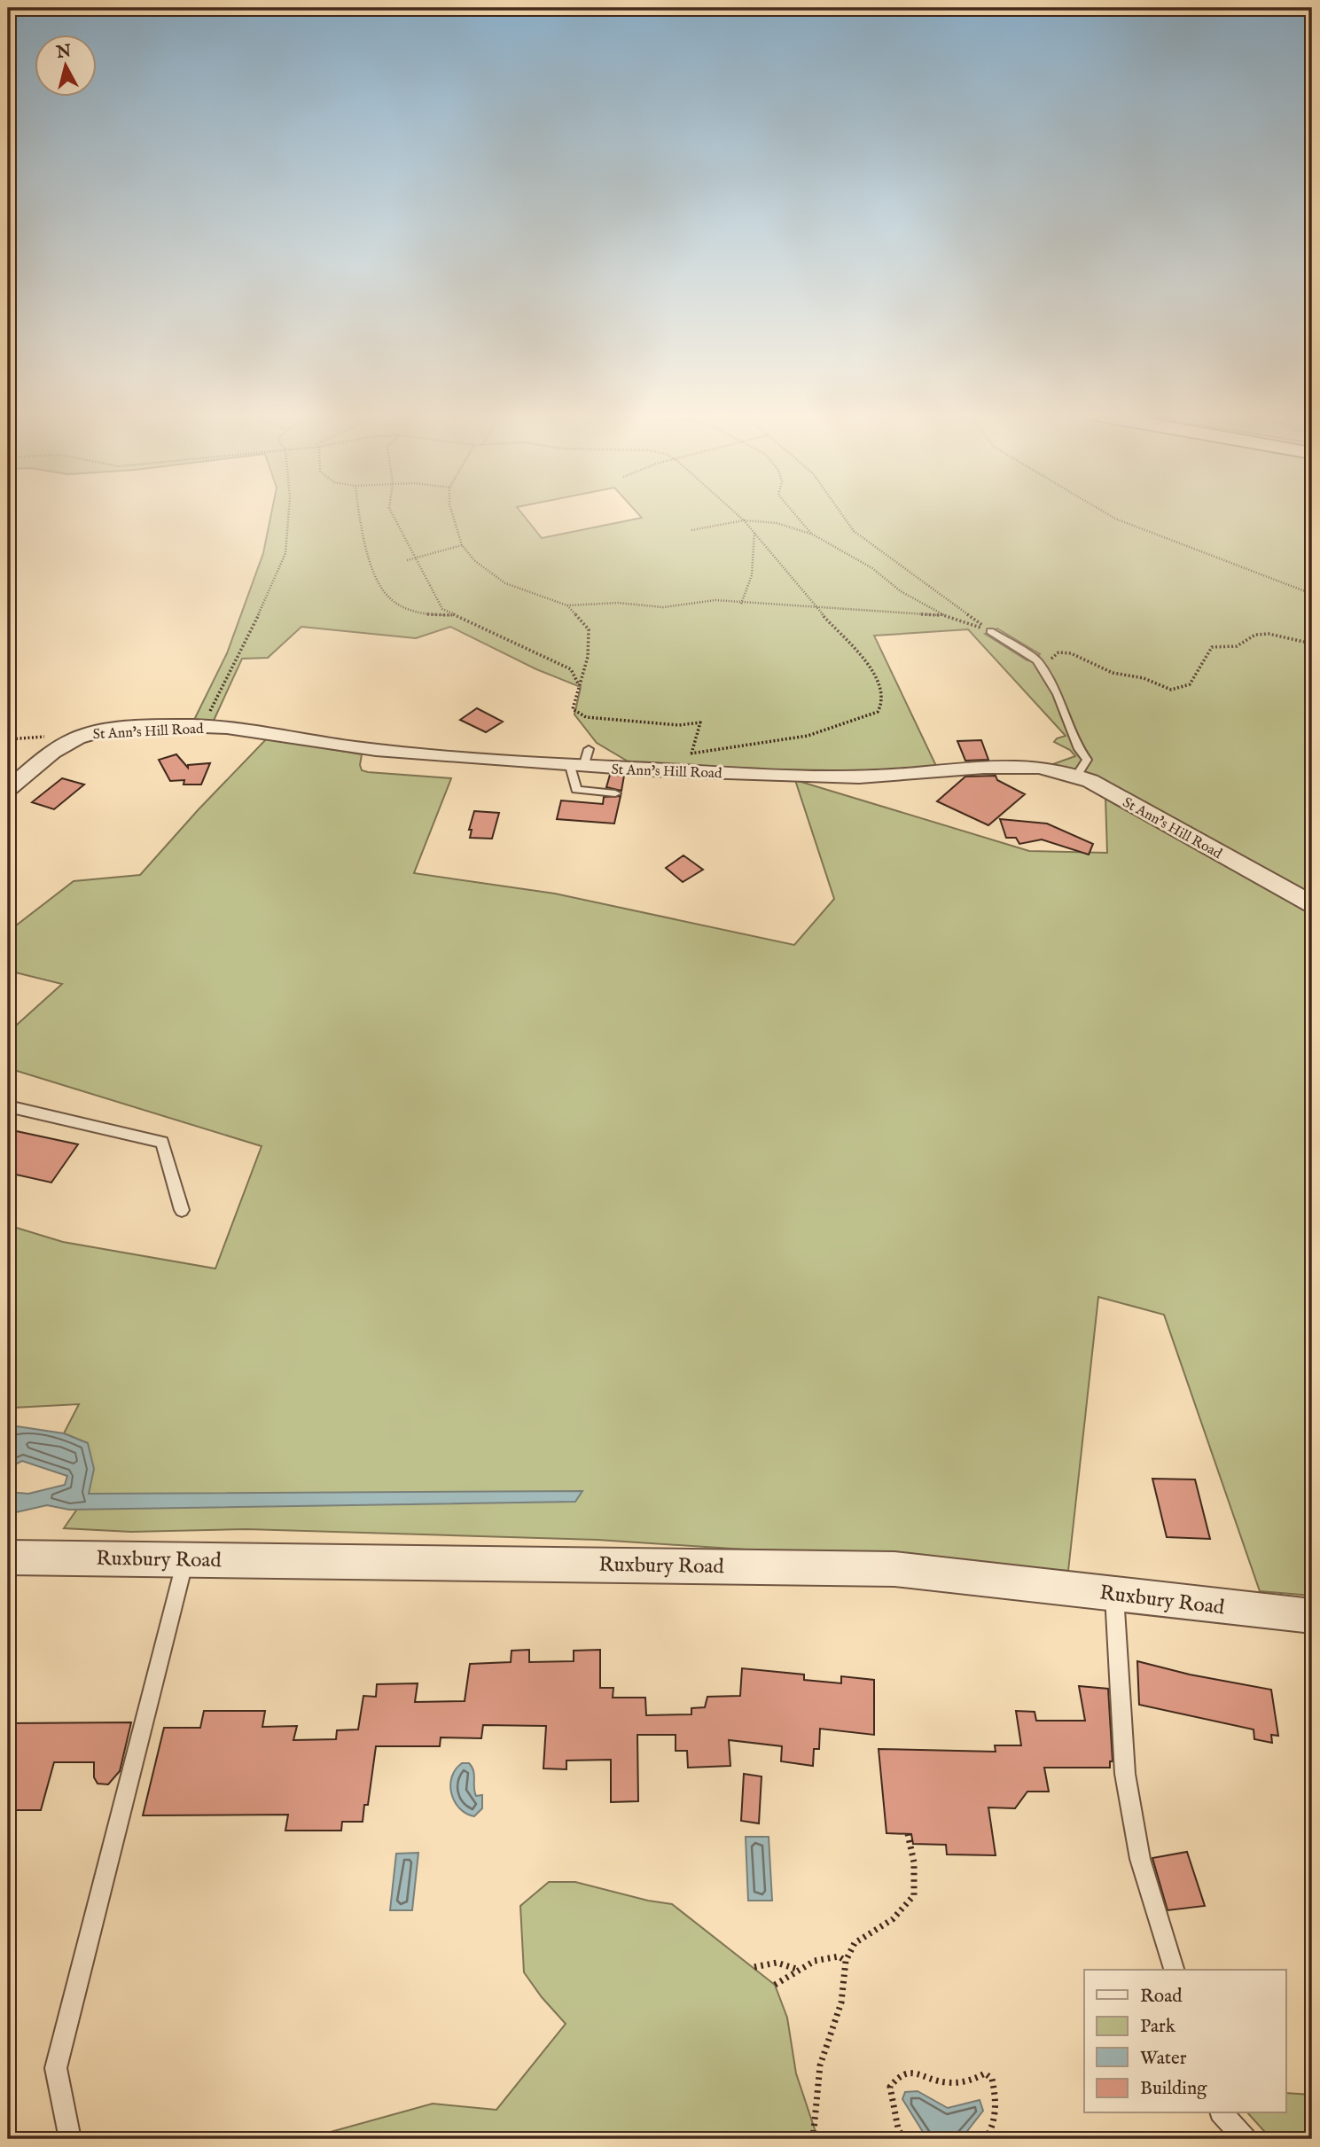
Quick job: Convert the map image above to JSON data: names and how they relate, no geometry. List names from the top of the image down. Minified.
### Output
{"streets":{"street":["St Ann's Hill Road","Ruxbury Road"]},"legend":["Road","Park","Water","Building"],"north":"top"}
